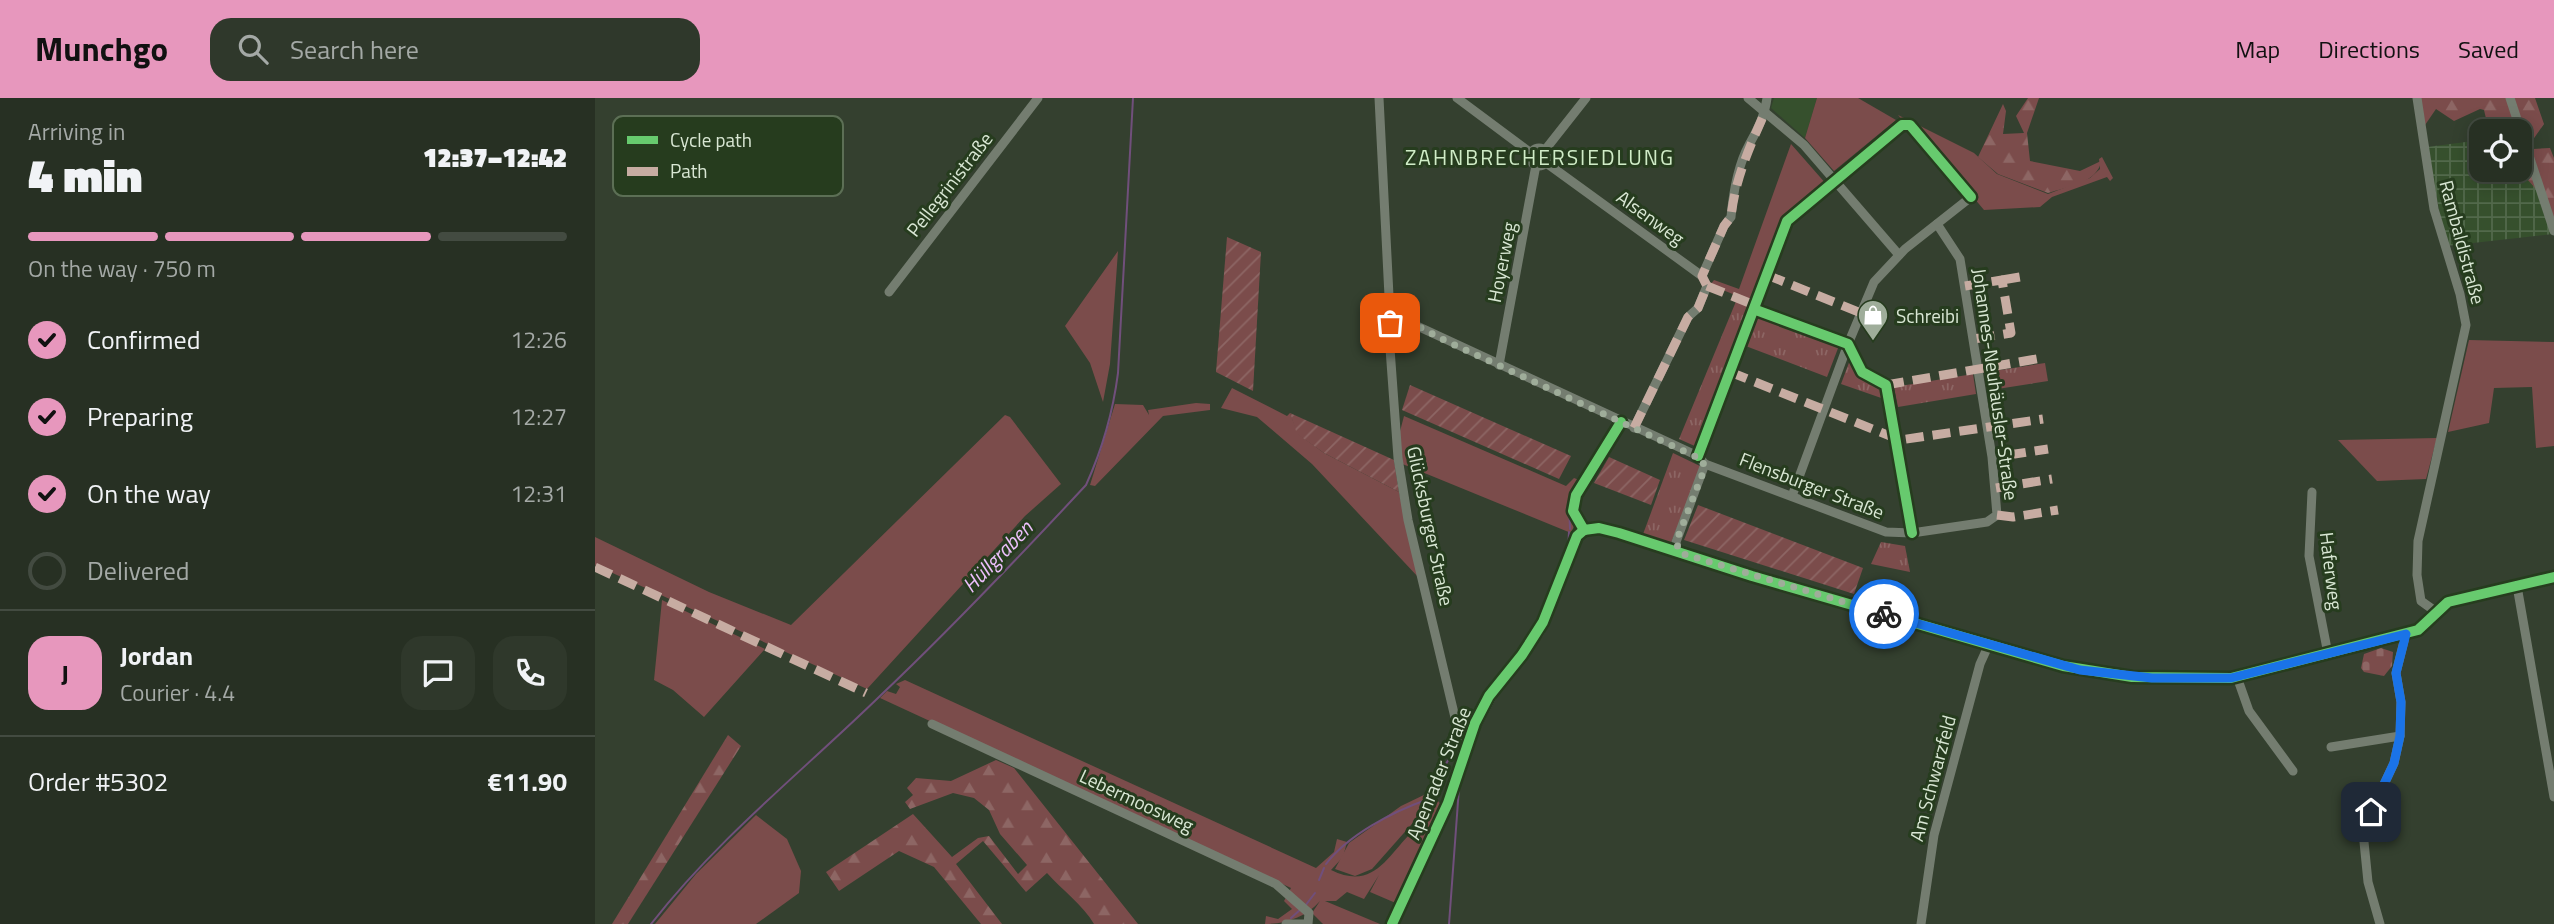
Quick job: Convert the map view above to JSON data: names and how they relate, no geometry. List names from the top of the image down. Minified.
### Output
{"streets":{"street":["Pellegrinistraße","Alsenweg","Rambaldistraße","Hoyerweg","Johannes-Neuhäusler-Straße","Flensburger Straße","Glücksburger Straße","Haferweg","Apenrader Straße","Am Schwarzfeld","Lebermoosweg"]},"crossings":[["Alsenweg","Hoyerweg"],["Hoyerweg","Flensburger Straße"],["Johannes-Neuhäusler-Straße","Flensburger Straße"],["Flensburger Straße","Glücksburger Straße"],["Glücksburger Straße","Apenrader Straße"]],"districts":["ZAHNBRECHERSIEDLUNG"],"water":["Hüllgraben"],"places":{"shop":["Schreibi"]},"legend":["Cycle path","Path"],"page":{"header":"Munchgo","search":"Search here","nav":["Map","Directions","Saved"],"heading":["4 min","Arriving in","12:37–12:42"],"panel":["Jordan","Courier · 4.4","Order #5302","€11.90"],"bar":"On the way · 750 m","list":[["Confirmed","12:26"],["Preparing","12:27"],["On the way","12:31"],"Delivered"],"round":"J"}}
